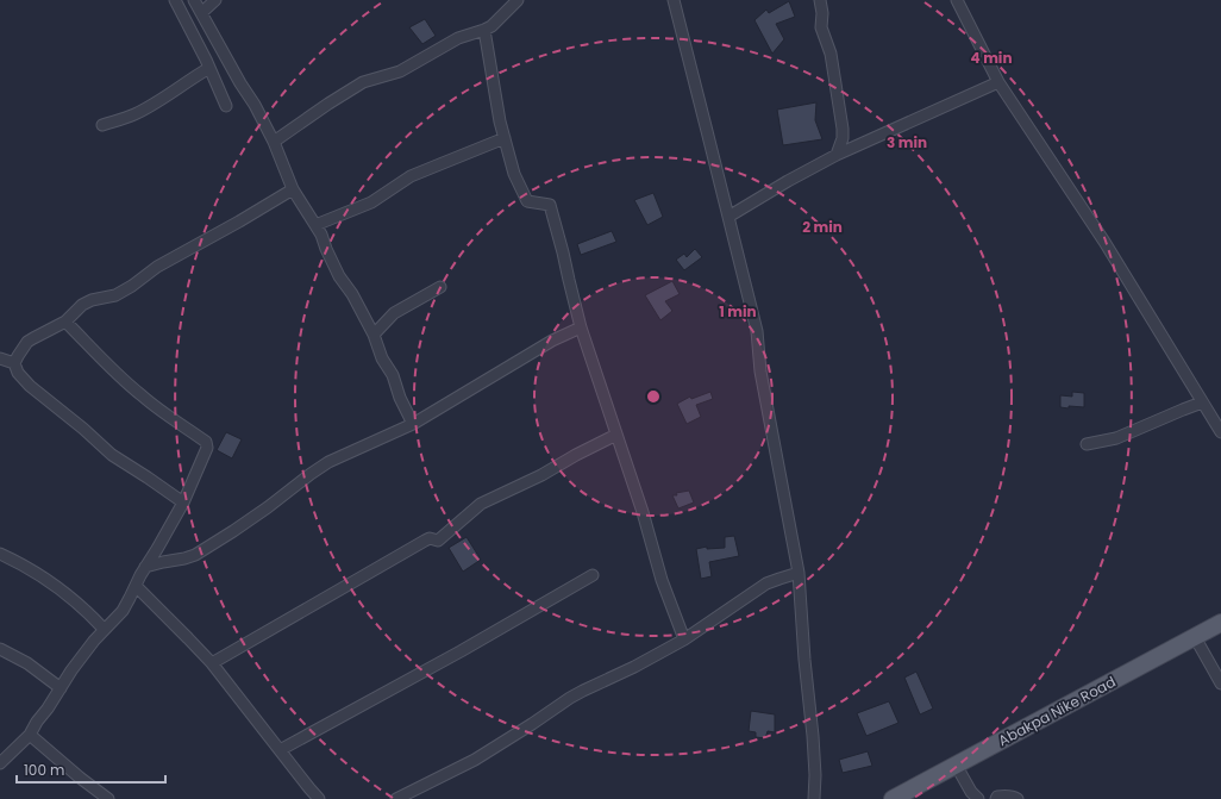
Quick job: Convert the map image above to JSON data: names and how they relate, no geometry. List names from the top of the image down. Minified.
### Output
{"streets":{"main road":["Abakpa Nike Road"]},"scale_bar":"100 m","rings":["4 min","3 min","2 min","1 min"]}
